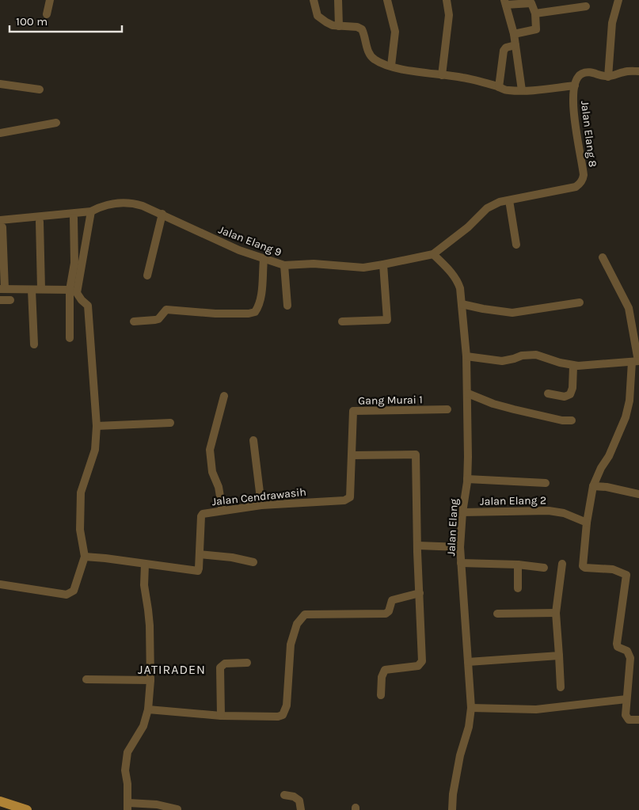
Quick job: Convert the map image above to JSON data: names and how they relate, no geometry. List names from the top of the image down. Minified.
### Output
{"streets":{"street":["Jalan Elang 8","Jalan Elang 9","Gang Murai 1","Jalan Cendrawasih","Jalan Elang 2","Jalan Elang"]},"crossings":[["Jalan Elang 8","Jalan Elang 9"],["Jalan Elang 8","Jalan Elang"],["Jalan Elang 9","Jalan Elang"],["Gang Murai 1","Jalan Cendrawasih"],["Jalan Elang 2","Jalan Elang"]],"districts":["JATIRADEN"],"scale_bar":"100 m"}
